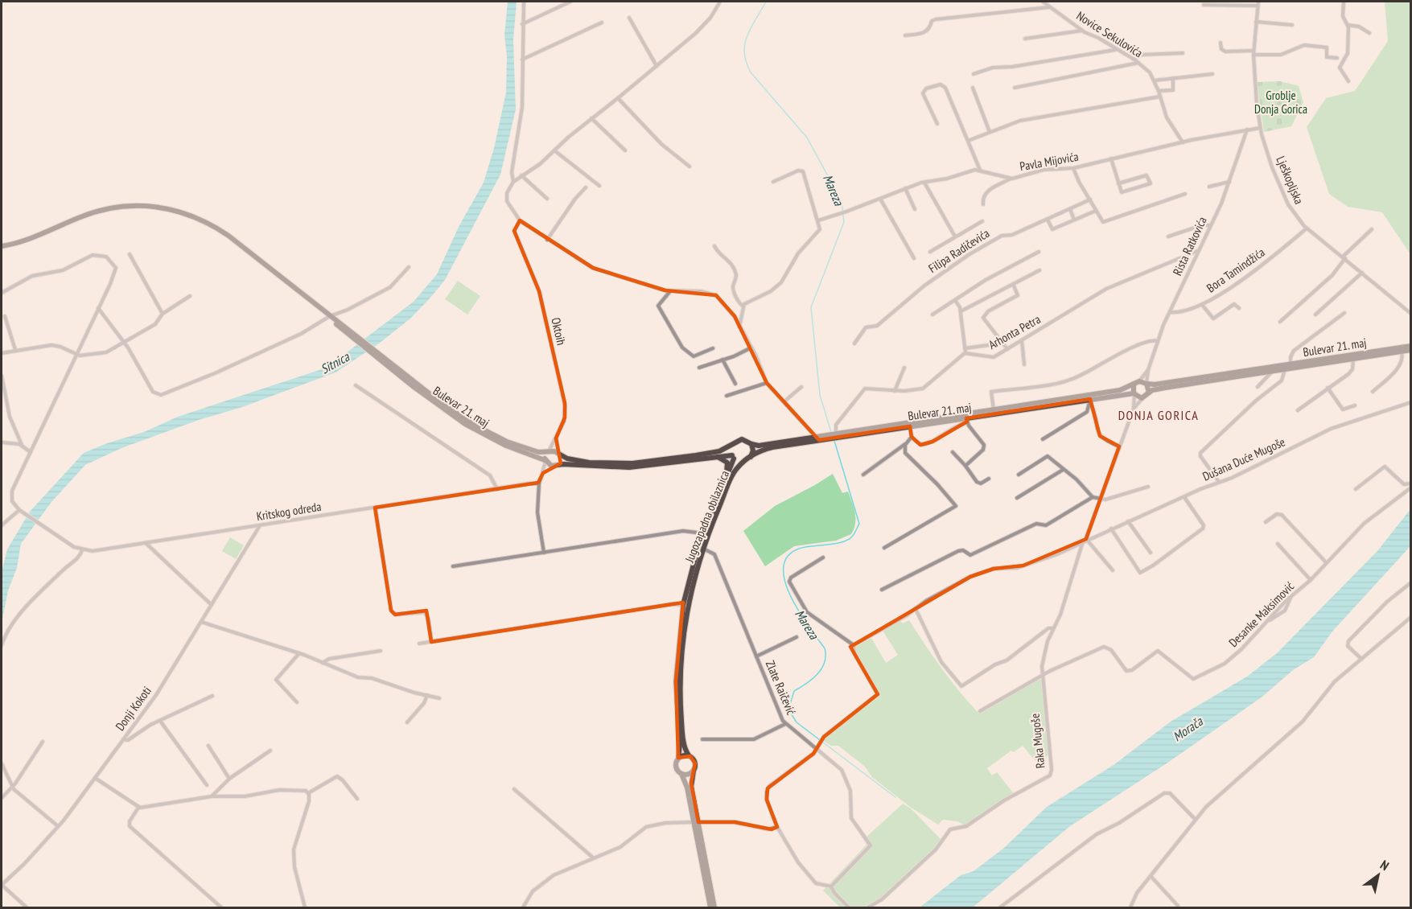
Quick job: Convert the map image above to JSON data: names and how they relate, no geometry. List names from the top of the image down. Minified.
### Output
{"streets":{"main road":["Bulevar 21. maj","Jugozapadna obilaznica"],"street":["Novice Sekulovića","Pavla Mijovića","Lješkopljska","Rista Ratkovića","Filipa Radičevića","Bora Tamindžića","Oktoih","Arhonta Petra","Dušana Duće Mugoše","Kritskog odreda","Desanke Maksimović","Zlate Raičević","Donji Kokoti","Raka Mugoše"]},"crossings":[["Novice Sekulovića","Pavla Mijovića"],["Pavla Mijovića","Lješkopljska"],["Pavla Mijovića","Rista Ratkovića"],["Lješkopljska","Bora Tamindžića"],["Rista Ratkovića","Bora Tamindžića"],["Rista Ratkovića","Arhonta Petra"],["Rista Ratkovića","Bulevar 21. maj"],["Rista Ratkovića","Raka Mugoše"],["Oktoih","Bulevar 21. maj"],["Bulevar 21. maj","Jugozapadna obilaznica"],["Bulevar 21. maj","Raka Mugoše"],["Dušana Duće Mugoše","Raka Mugoše"],["Kritskog odreda","Donji Kokoti"],["Jugozapadna obilaznica","Zlate Raičević"],["Desanke Maksimović","Raka Mugoše"]],"districts":["DONJA GORICA"],"water":["Mareza","Sitnica","Morača"],"parks":["Groblje Donja Gorica"],"north":"top right"}
